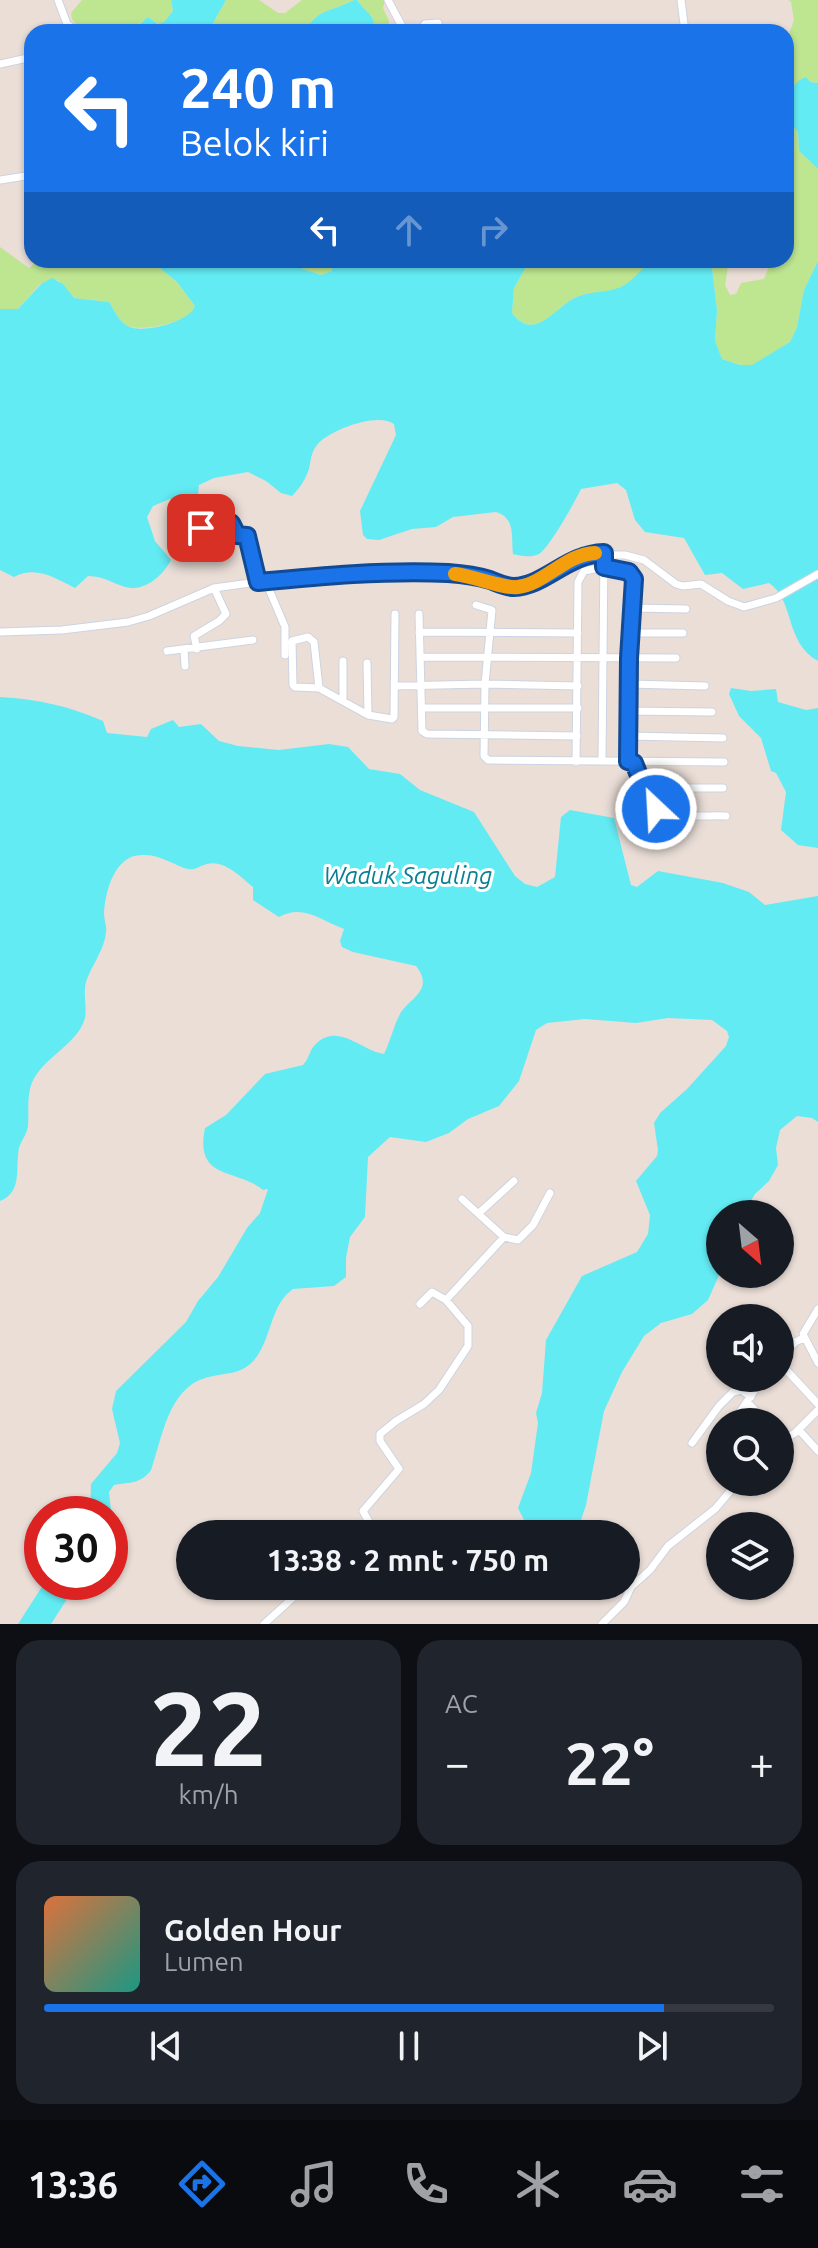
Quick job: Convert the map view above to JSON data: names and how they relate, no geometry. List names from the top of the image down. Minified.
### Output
{"water":["Waduk Saguling"],"north":"bottom right","page":{"turn":["240 m","Belok kiri"],"limit":"30","trip":"13:38 · 2 mnt · 750 m","tile":[["22","km/h"],"AC"],"heat":["−","22°","+"],"song":["Golden Hour","Lumen"],"tabs":"13:36"}}
